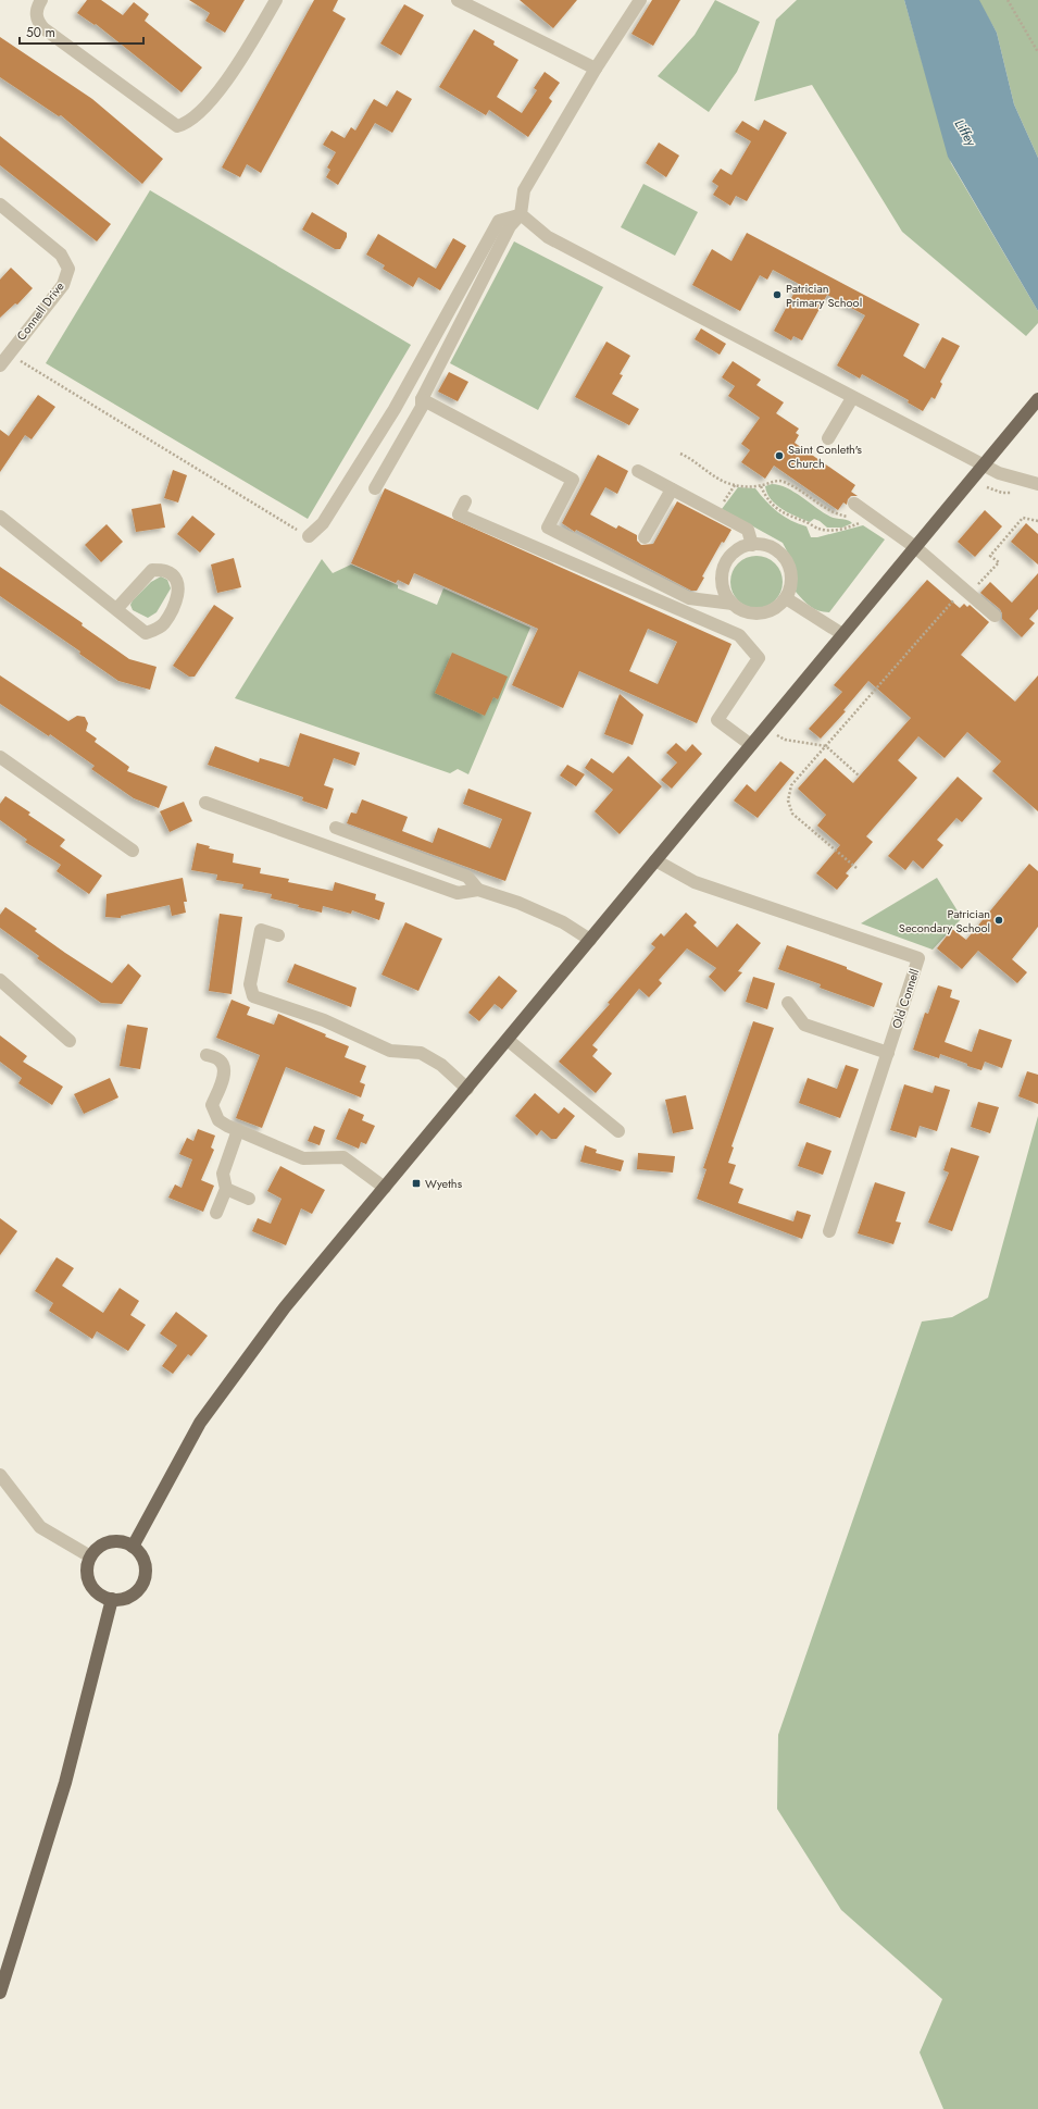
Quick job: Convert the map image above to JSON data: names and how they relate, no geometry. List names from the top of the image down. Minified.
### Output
{"streets":{"street":["Connell Drive","Old Connell"]},"water":["Liffey"],"places":{"other":["Patrician Primary School","Saint Conleth's Church","Patrician Secondary School"],"transit":["Wyeths"]},"scale_bar":"50 m"}
